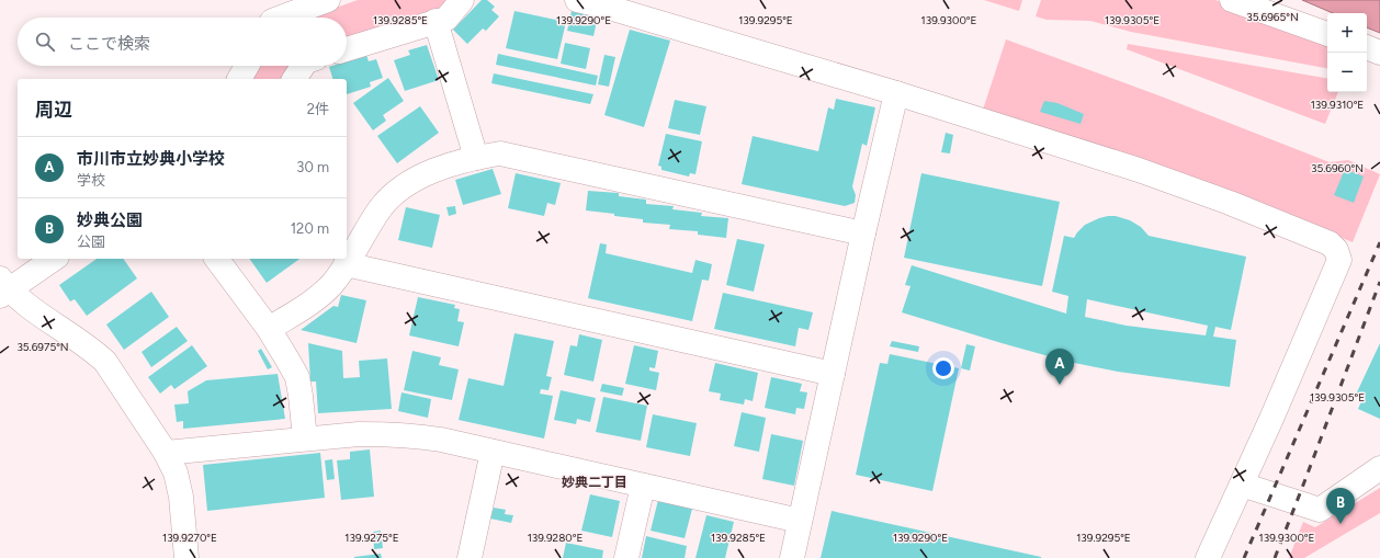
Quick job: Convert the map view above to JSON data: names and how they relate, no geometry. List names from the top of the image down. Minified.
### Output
{"districts":["妙典二丁目"],"page":{"map_buttons":["+","−"],"search":"ここで検索","heading":["周辺","2件"],"list":[{"mark":"A","name":"市川市立妙典小学校","note":"学校","value":"30 m"},{"mark":"B","name":"妙典公園","note":"公園","value":"120 m"}],"pins":["A","B"]},"coordinates":["35.6965°N","139.9285°E","139.9290°E","139.9295°E","139.9300°E","139.9305°E","139.9310°E","35.6960°N","35.6975°N","139.9270°E","139.9275°E","139.9280°E"]}
